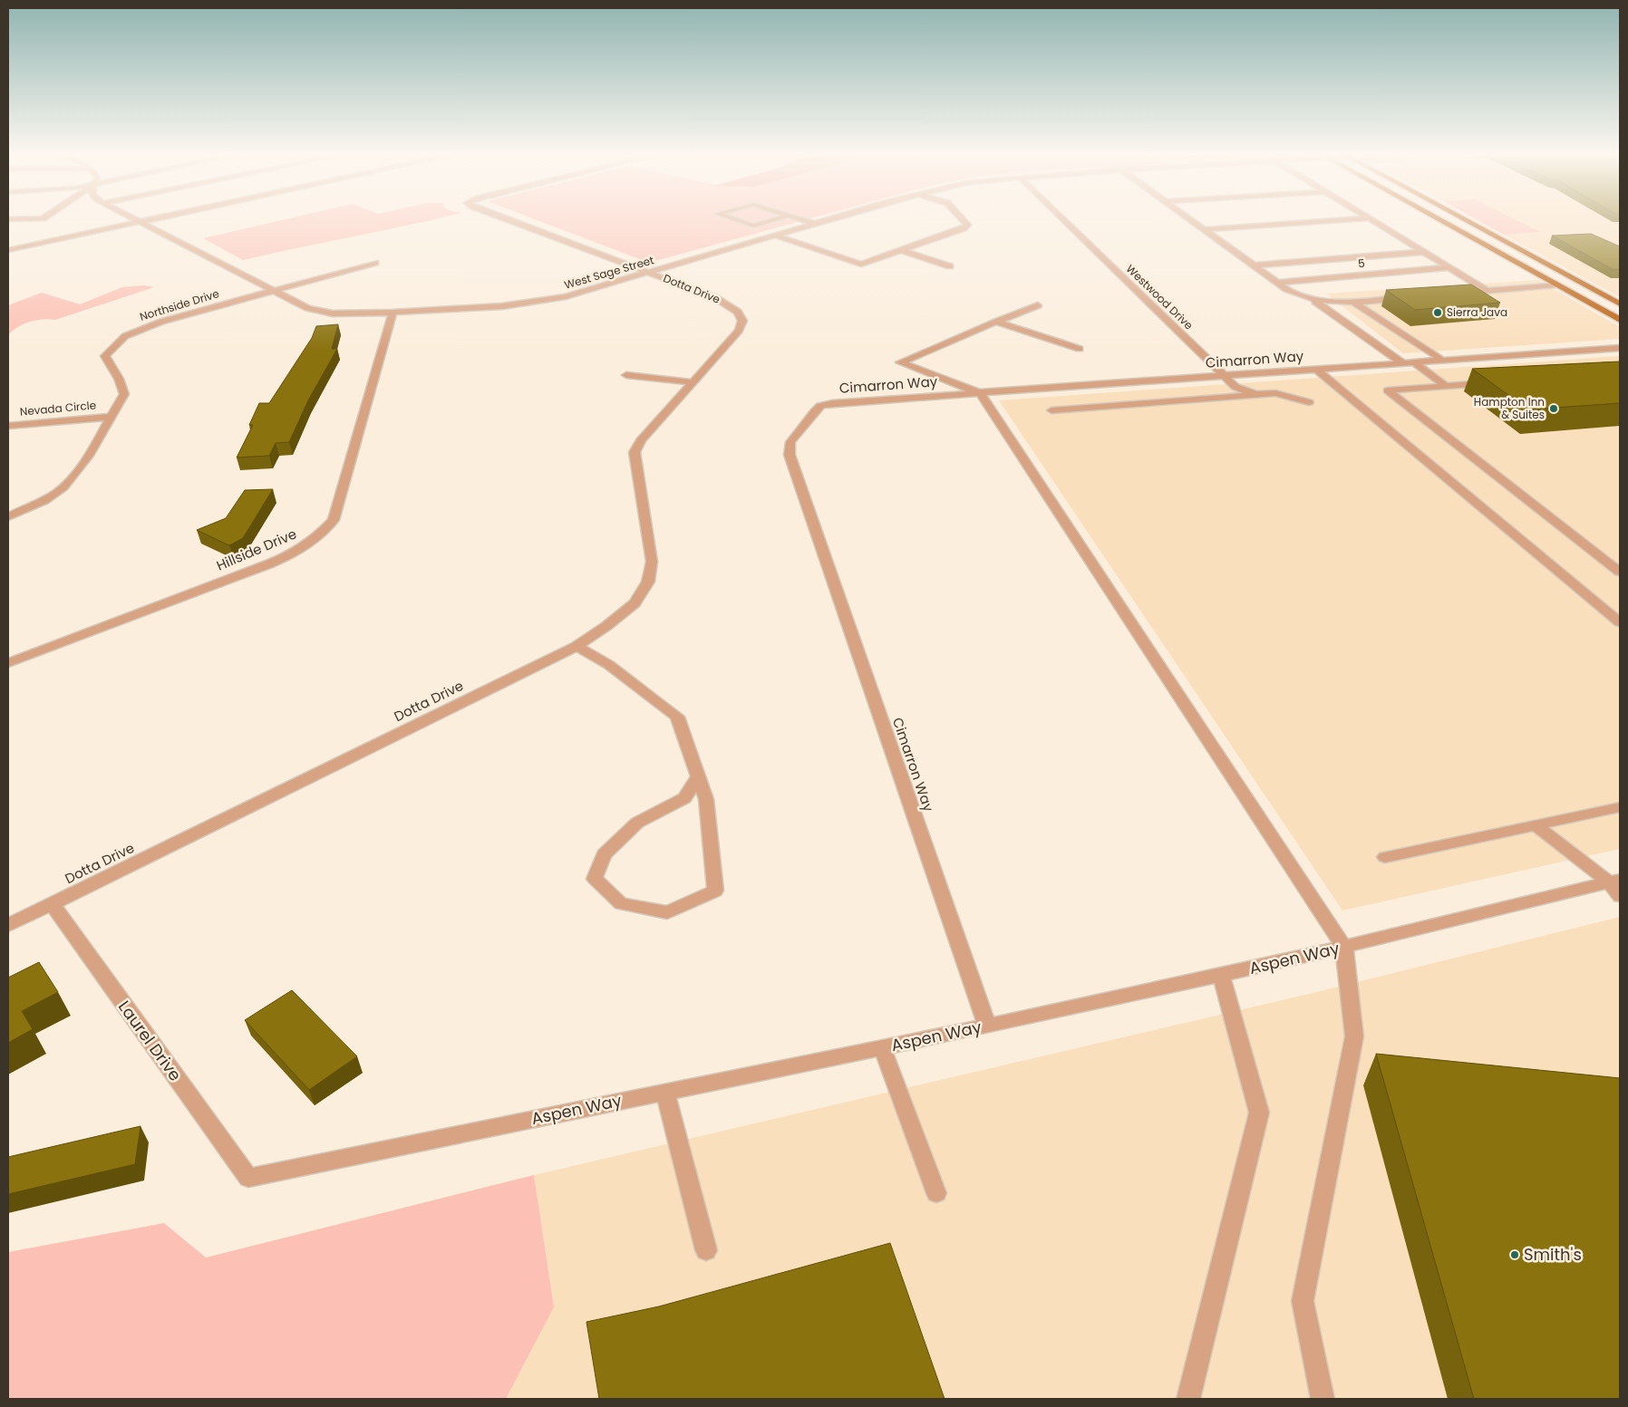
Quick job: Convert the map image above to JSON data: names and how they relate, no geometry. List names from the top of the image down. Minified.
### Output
{"streets":{"street":["5","West Sage Street","Dotta Drive","Westwood Drive","Northside Drive","Cimarron Way","Nevada Circle","Hillside Drive","Aspen Way","Laurel Drive"]},"crossings":[["West Sage Street","Dotta Drive"],["West Sage Street","Northside Drive"],["West Sage Street","Hillside Drive"],["Dotta Drive","Laurel Drive"],["Westwood Drive","Cimarron Way"],["Northside Drive","Nevada Circle"],["Cimarron Way","Aspen Way"],["Aspen Way","Laurel Drive"]],"places":["Sierra Java","Hampton Inn & Suites","Smith's"]}
